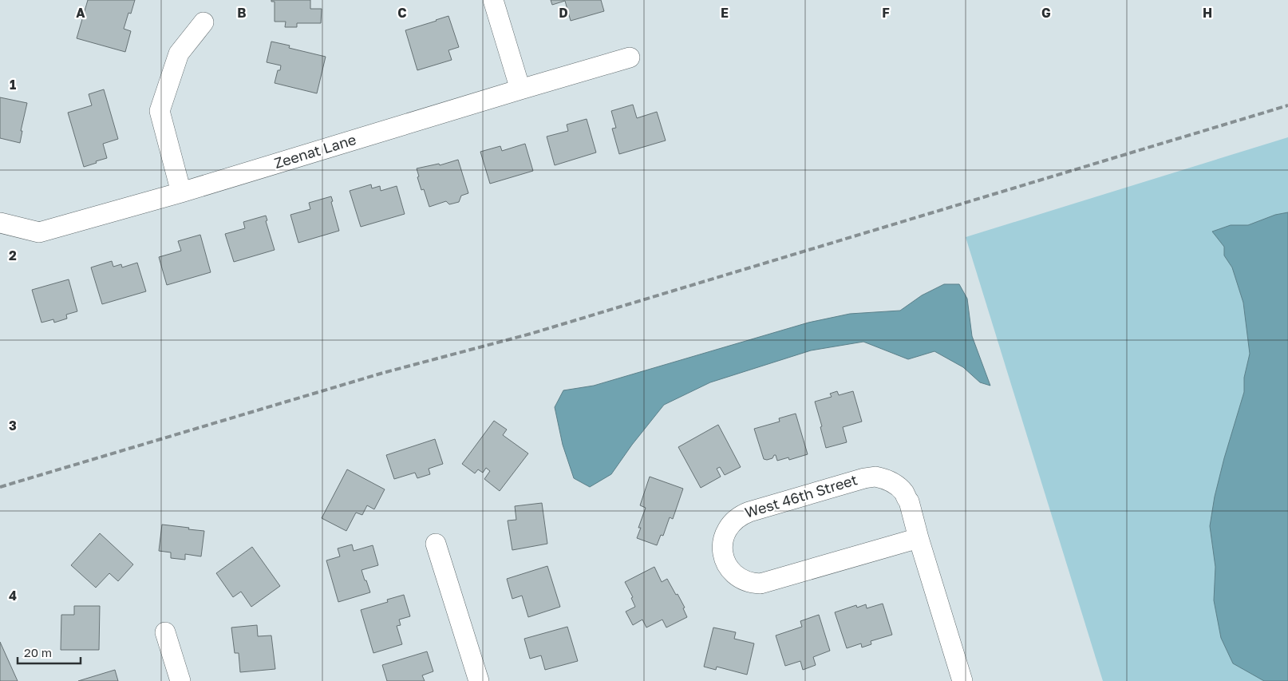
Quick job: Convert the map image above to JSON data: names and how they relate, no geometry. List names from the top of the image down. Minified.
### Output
{"streets":{"street":["Zeenat Lane","West 46th Street"]},"scale_bar":"20 m","grid":{"columns":["A","B","C","D","E","F","G","H"],"rows":["1","2","3","4"]}}
